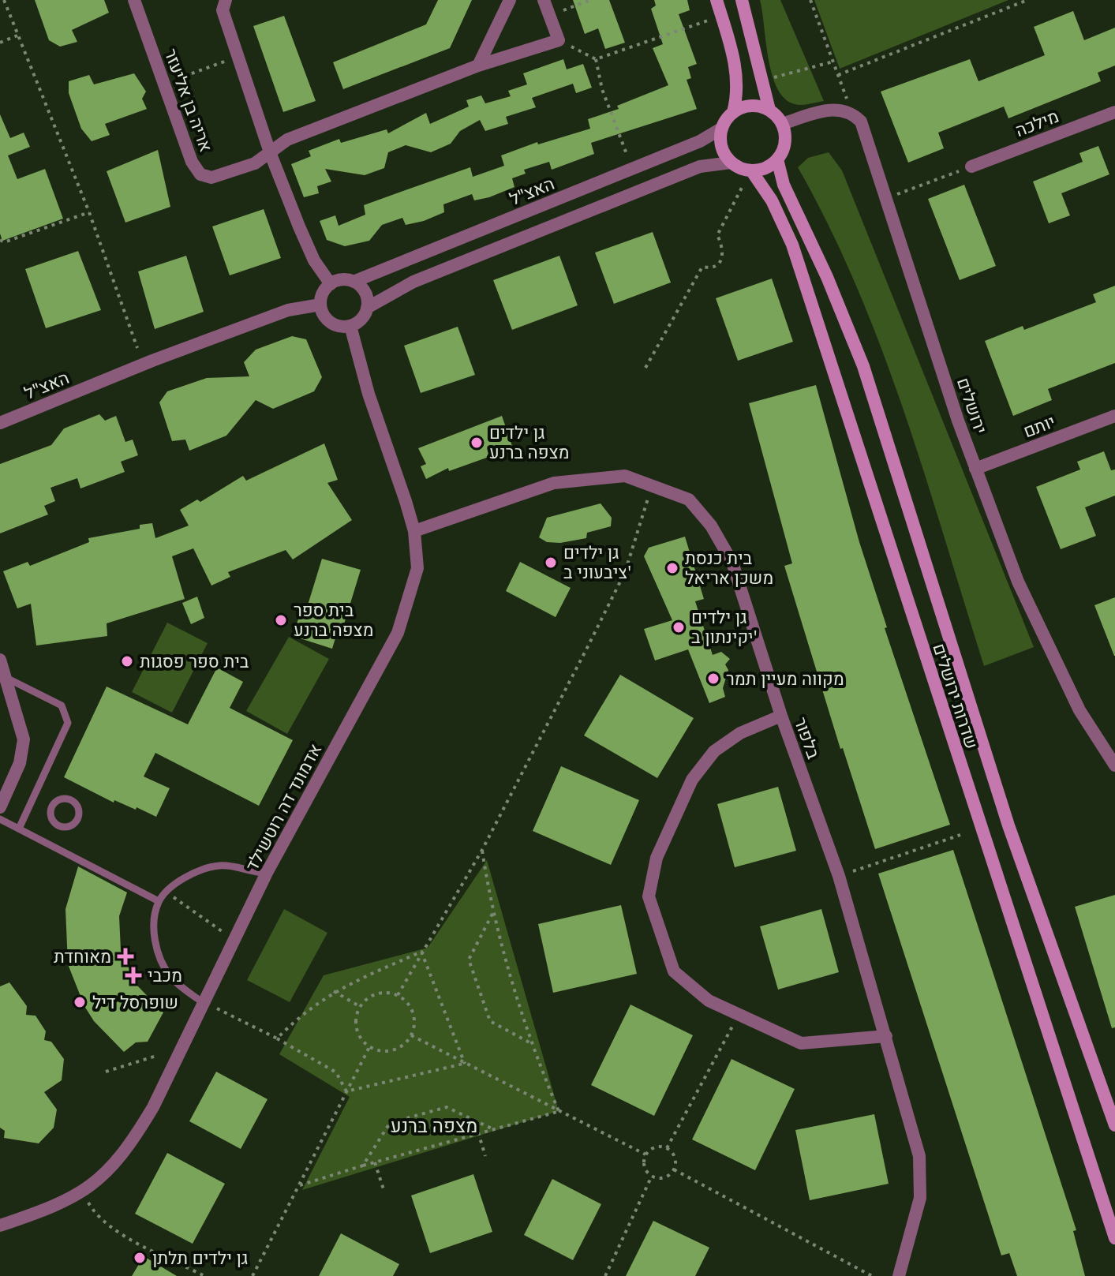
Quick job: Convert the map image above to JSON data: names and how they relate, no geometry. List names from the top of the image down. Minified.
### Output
{"streets":{"main road":["שדרות ירושלים"],"street":["אריה בן אליעזר","מילכה","האצ\"ל","ירושלים","יותם","בלפור","אדמונד דה רוטשילד"]},"crossings":[["האצ\"ל","שדרות ירושלים"],["האצ\"ל","אדמונד דה רוטשילד"],["ירושלים","יותם"],["בלפור","אדמונד דה רוטשילד"]],"districts":["מצפה ברנע"],"places":{"other":["גן ילדים מצפה ברנע","גן ילדים ציבעוני ב'","בית כנסת משכן אריאל","בית ספר מצפה ברנע","גן ילדים יקינתון ב'","בית ספר פסגות","מקווה מעיין תמר","שופרסל דיל","גן ילדים תלתן"],"health":["מאוחדת","מכבי"]}}
